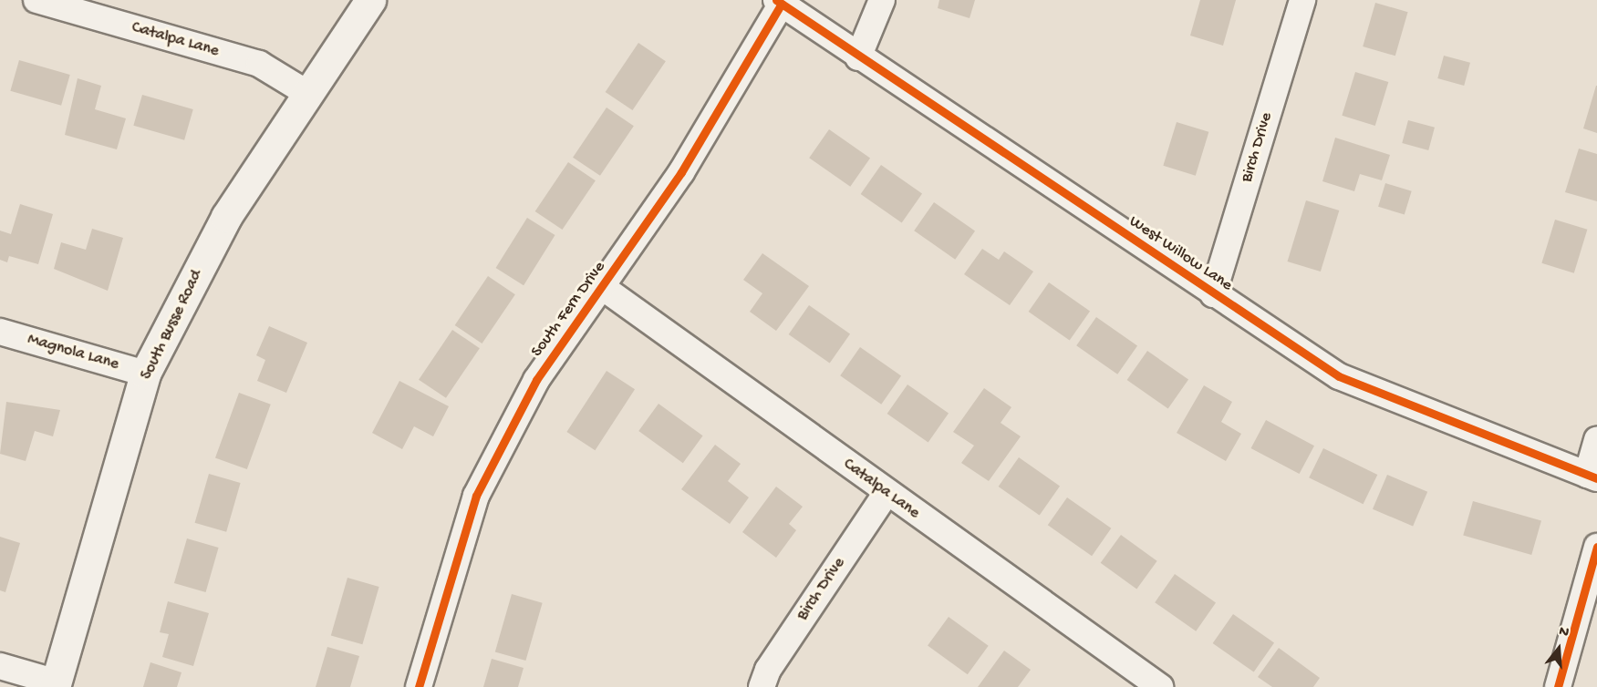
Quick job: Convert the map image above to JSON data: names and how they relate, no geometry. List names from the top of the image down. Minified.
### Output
{"streets":{"main road":["South Busse Road"],"street":["Catalpa Lane","Birch Drive","West Willow Lane","South Fern Drive","Magnola Lane"]},"crossings":[["Catalpa Lane","Birch Drive"],["Catalpa Lane","South Fern Drive"],["Catalpa Lane","South Busse Road"],["Birch Drive","West Willow Lane"],["West Willow Lane","South Fern Drive"],["South Busse Road","Magnola Lane"]],"north":"top"}
